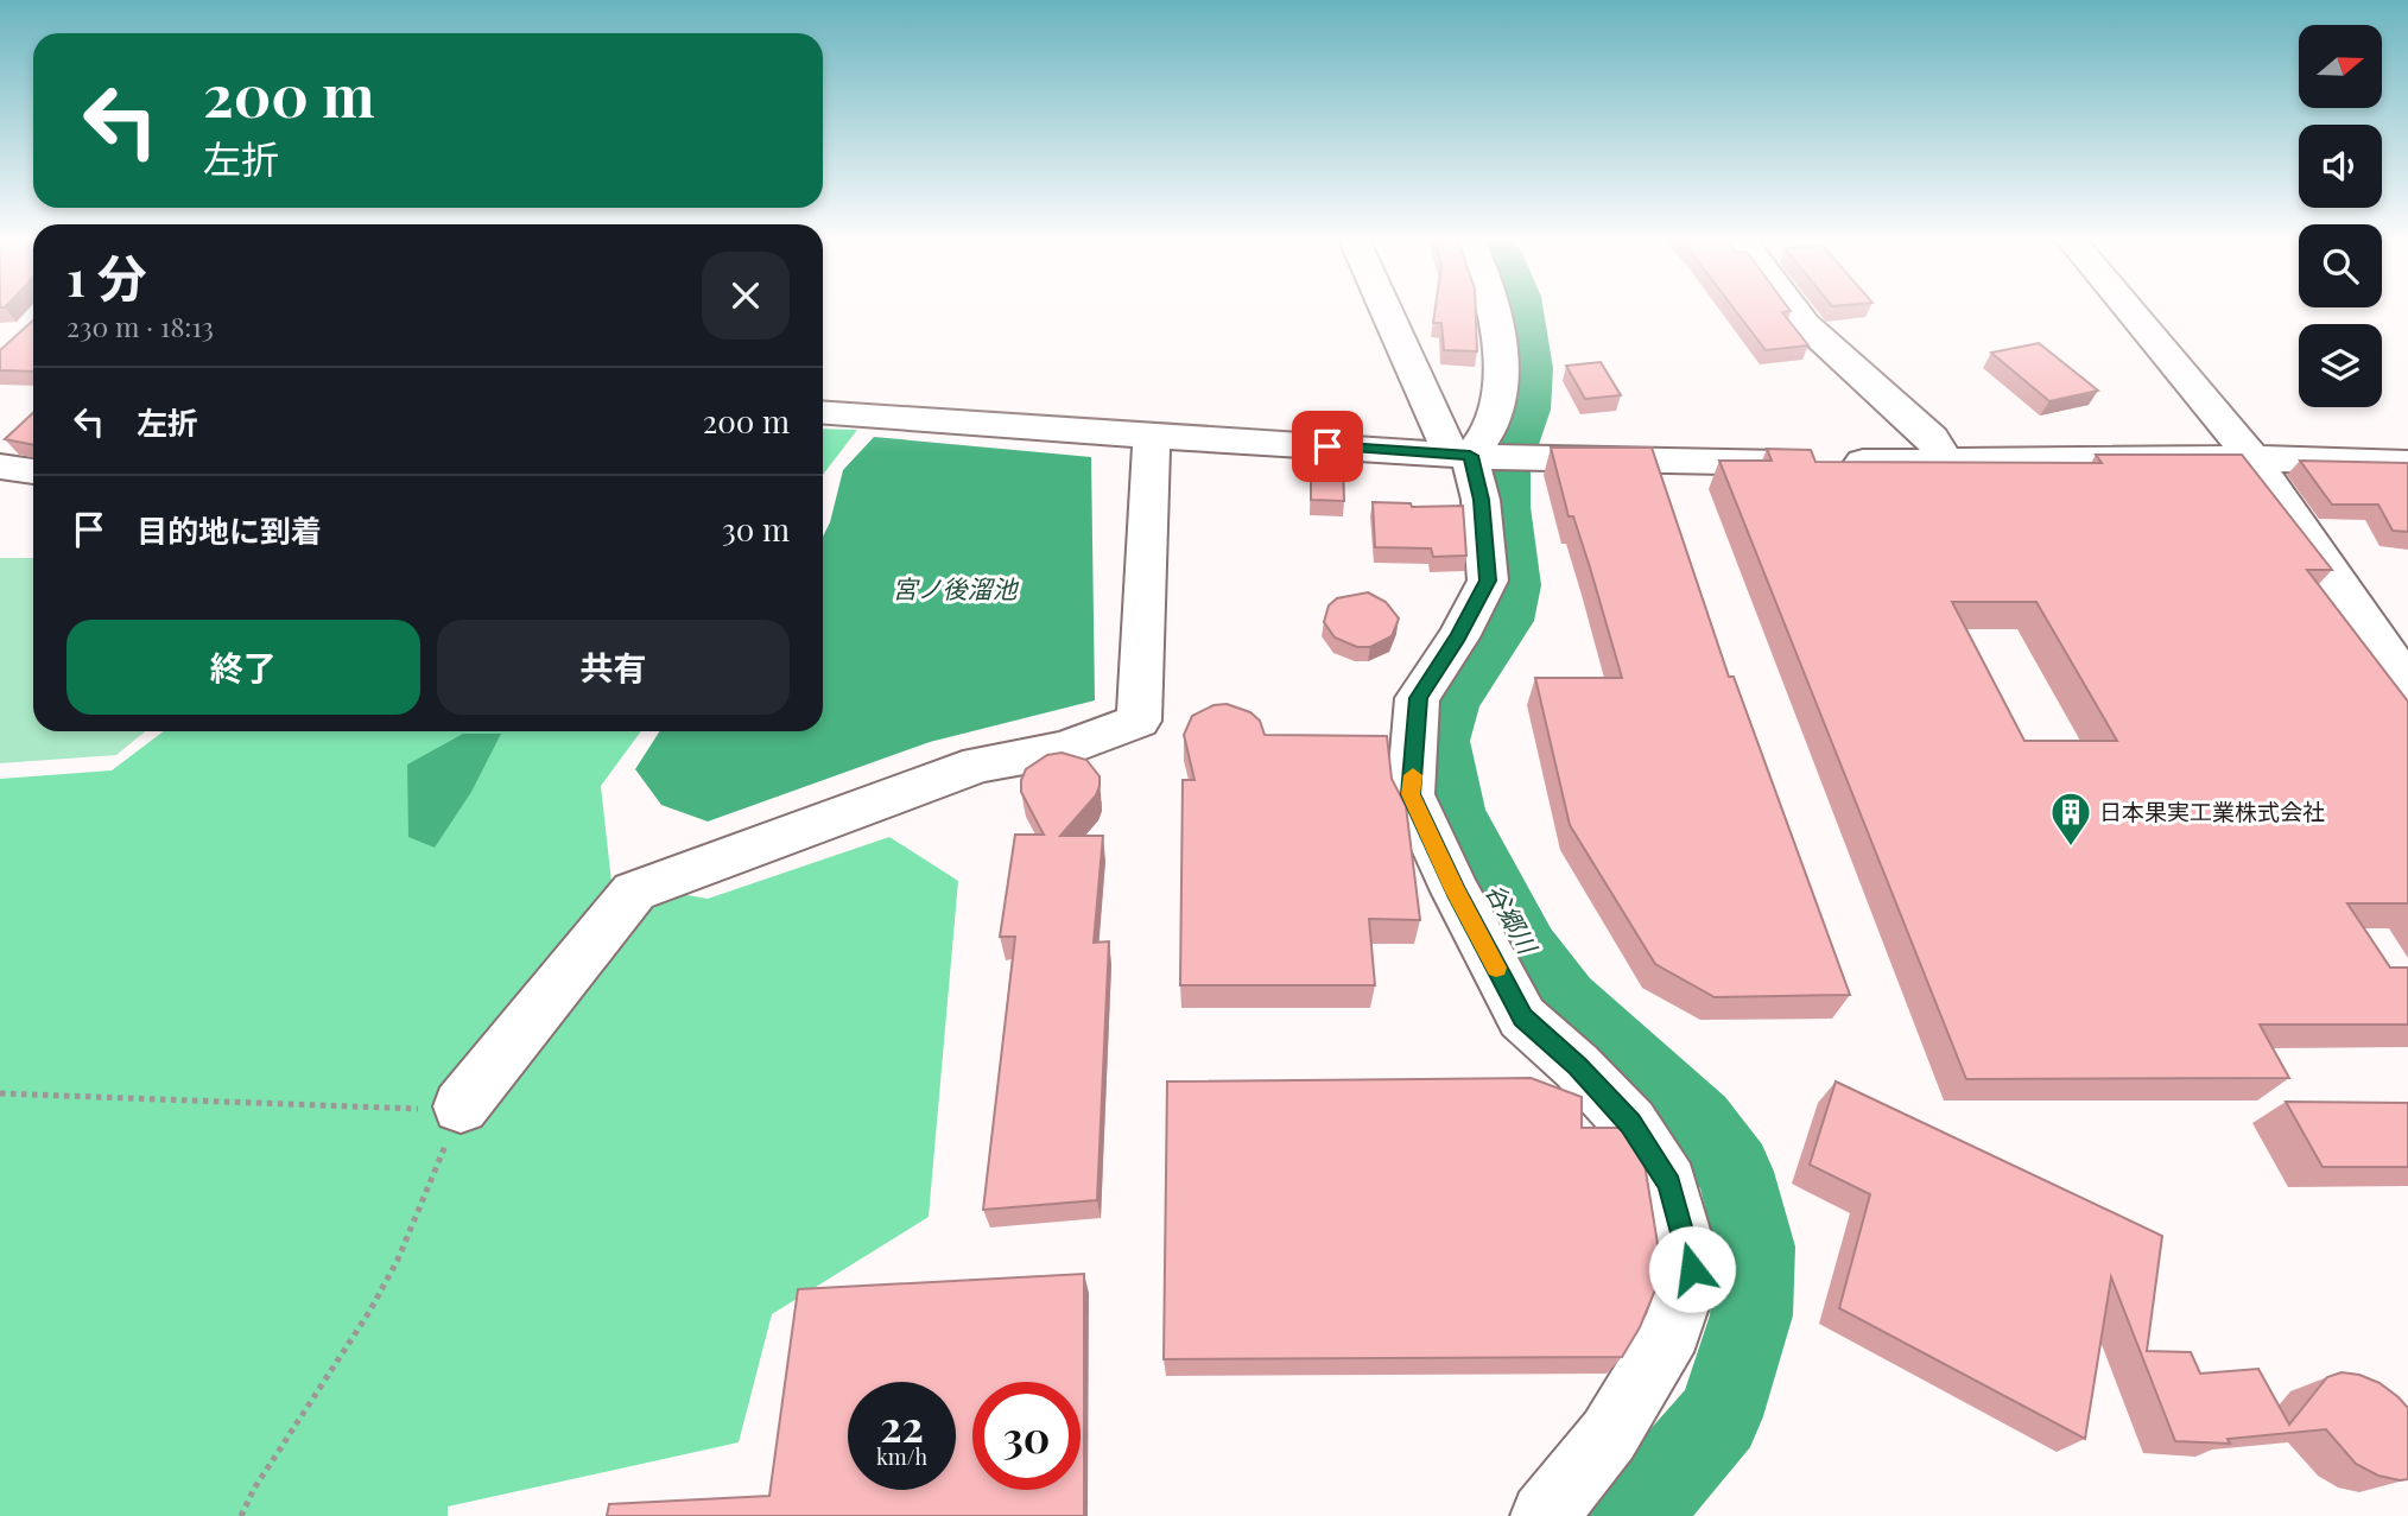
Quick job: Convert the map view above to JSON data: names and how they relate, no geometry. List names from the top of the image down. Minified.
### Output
{"water":["宮ノ後溜池","谷郷川"],"places":{"building":["日本果実工業株式会社"]},"north":"right","page":{"turn":["200 m","左折"],"heading":["1 分","230 m · 18:13"],"list":[{"name":"左折","value":"200 m"},{"name":"目的地に到着","value":"30 m"}],"buttons":["終了","共有"],"speed":"22 km/h","limit":"30"}}
